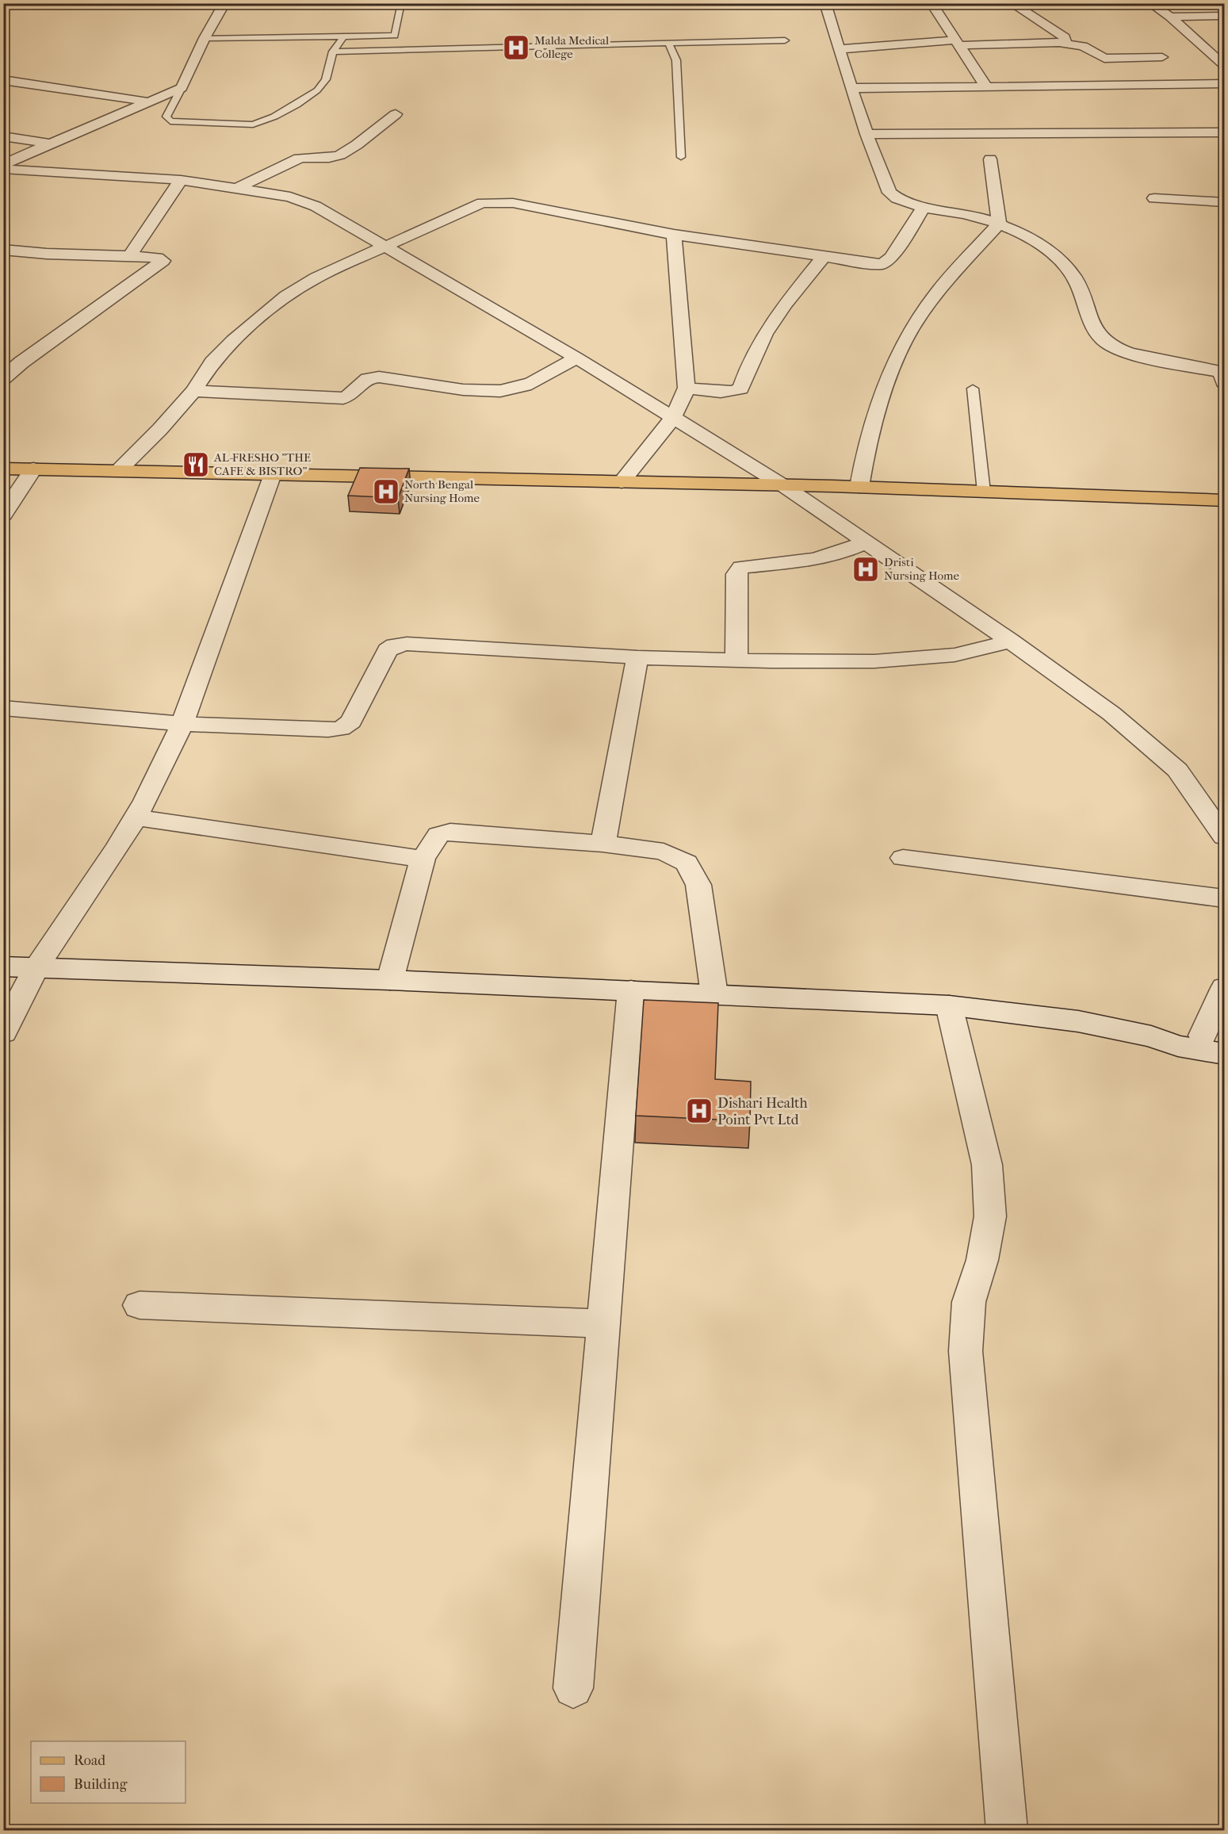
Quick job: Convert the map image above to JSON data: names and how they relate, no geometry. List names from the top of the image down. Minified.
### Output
{"places":{"hospital":["Malda Medical College","North Bengal Nursing Home","Dristi Nursing Home","Dishari Health Point Pvt Ltd"],"restaurant":["AL-FRESHO \"THE CAFE & BISTRO\""]},"legend":["Road","Building"]}
